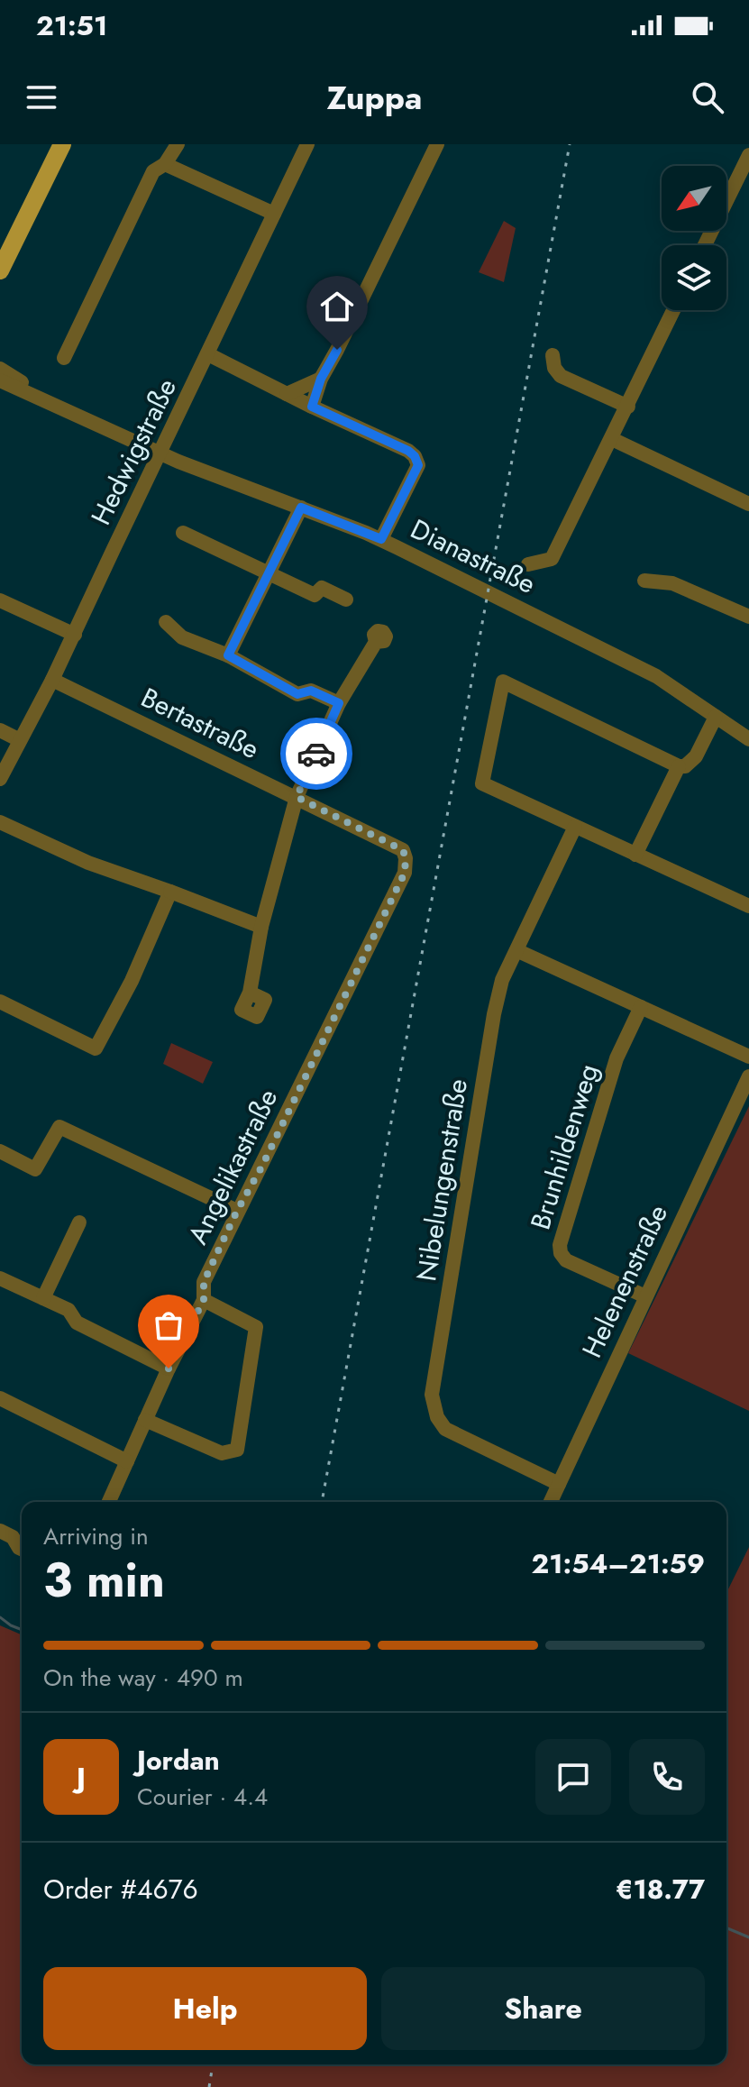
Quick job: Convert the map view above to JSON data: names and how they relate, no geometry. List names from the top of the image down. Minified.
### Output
{"streets":{"street":["Hedwigstraße","Dianastraße","Bertastraße","Brunhildenweg","Angelikastraße","Nibelungenstraße","Helenenstraße"]},"crossings":[["Hedwigstraße","Dianastraße"],["Hedwigstraße","Bertastraße"],["Bertastraße","Angelikastraße"],["Brunhildenweg","Helenenstraße"],["Nibelungenstraße","Helenenstraße"]],"north":"bottom left","page":{"status":"21:51","header":"Zuppa","heading":["3 min","Arriving in","21:54–21:59"],"panel":["Jordan","Courier · 4.4","Order #4676","€18.77"],"bar":"On the way · 490 m","round":"J","buttons":["Help","Share"]}}
